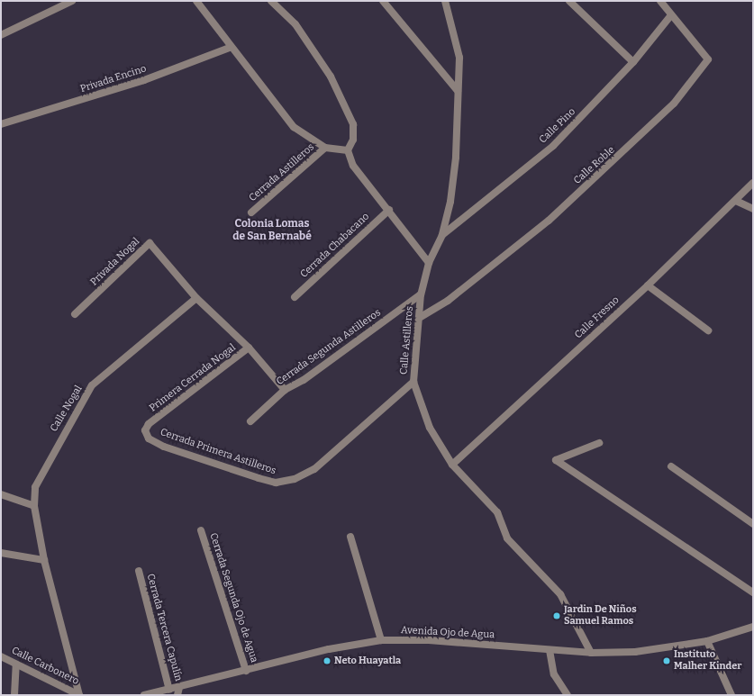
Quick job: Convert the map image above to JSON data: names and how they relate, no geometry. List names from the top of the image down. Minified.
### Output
{"streets":{"street":["Privada Encino","Calle Pino","Calle Roble","Cerrada Astilleros","Cerrada Chabacano","Privada Nogal","Calle Fresno","Calle Astilleros","Cerrada Segunda Astilleros","Primera Cerrada Nogal","Calle Nogal","Cerrada Primera Astilleros","Cerrada Segunda Ojo de Agua","Cerrada Tercera Capulín","Avenida Ojo de Agua","Calle Carbonero"]},"crossings":[["Calle Pino","Calle Roble"],["Calle Pino","Calle Astilleros"],["Calle Roble","Calle Astilleros"],["Privada Nogal","Calle Nogal"],["Calle Fresno","Calle Astilleros"],["Calle Astilleros","Cerrada Segunda Astilleros"],["Calle Astilleros","Cerrada Primera Astilleros"],["Calle Astilleros","Avenida Ojo de Agua"],["Primera Cerrada Nogal","Cerrada Primera Astilleros"],["Calle Nogal","Calle Carbonero"],["Cerrada Segunda Ojo de Agua","Avenida Ojo de Agua"],["Cerrada Tercera Capulín","Avenida Ojo de Agua"]],"districts":["Colonia Lomas de San Bernabé"],"places":["Jardin De Niños Samuel Ramos","Neto Huayatla","Instituto Malher Kinder"]}
